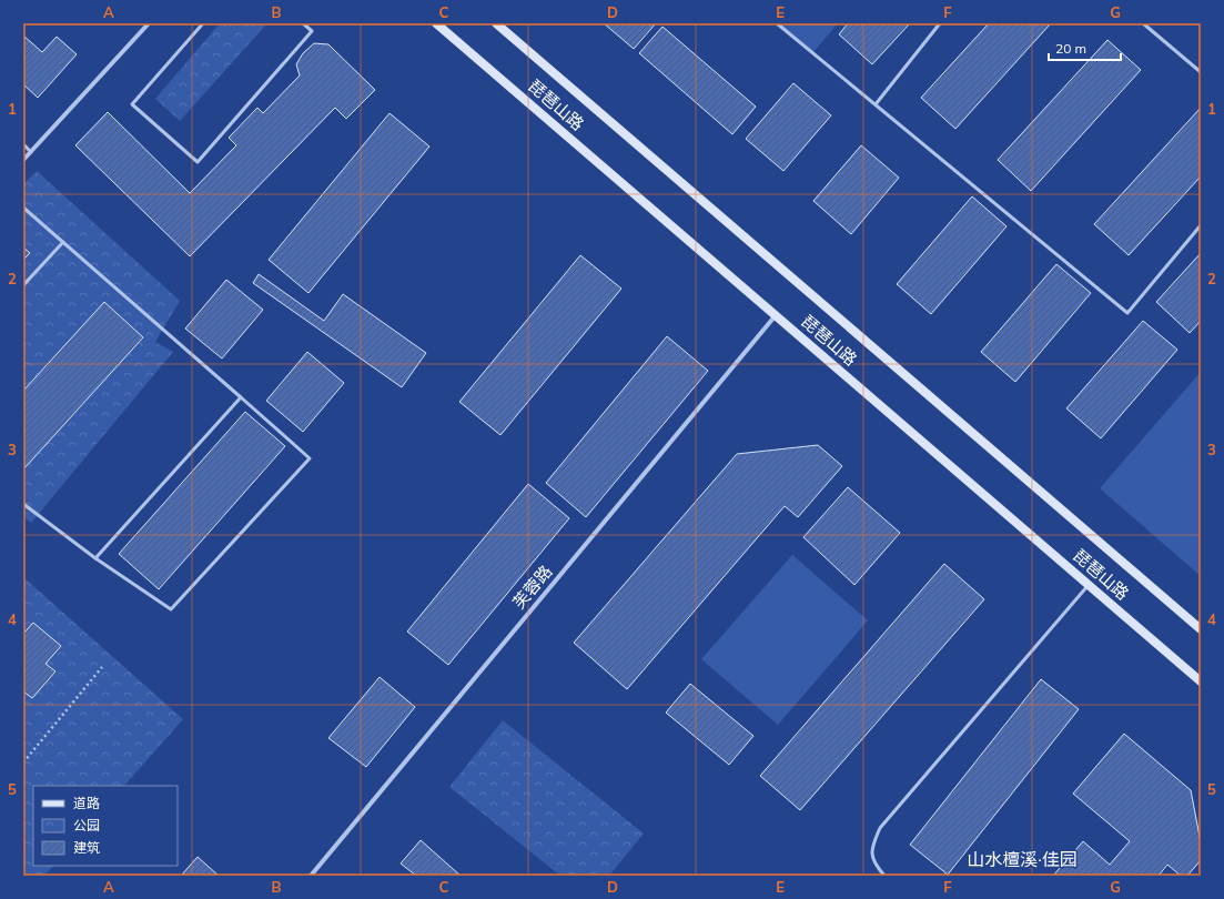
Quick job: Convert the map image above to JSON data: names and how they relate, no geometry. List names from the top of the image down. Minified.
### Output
{"streets":{"main road":["琵琶山路"],"street":["芙蓉路"]},"crossings":[["琵琶山路","芙蓉路"]],"districts":["山水檀溪·佳园"],"legend":["道路","公园","建筑"],"scale_bar":"20 m","grid":{"columns":["A","B","C","D","E","F","G"],"rows":["1","2","3","4","5"]}}
